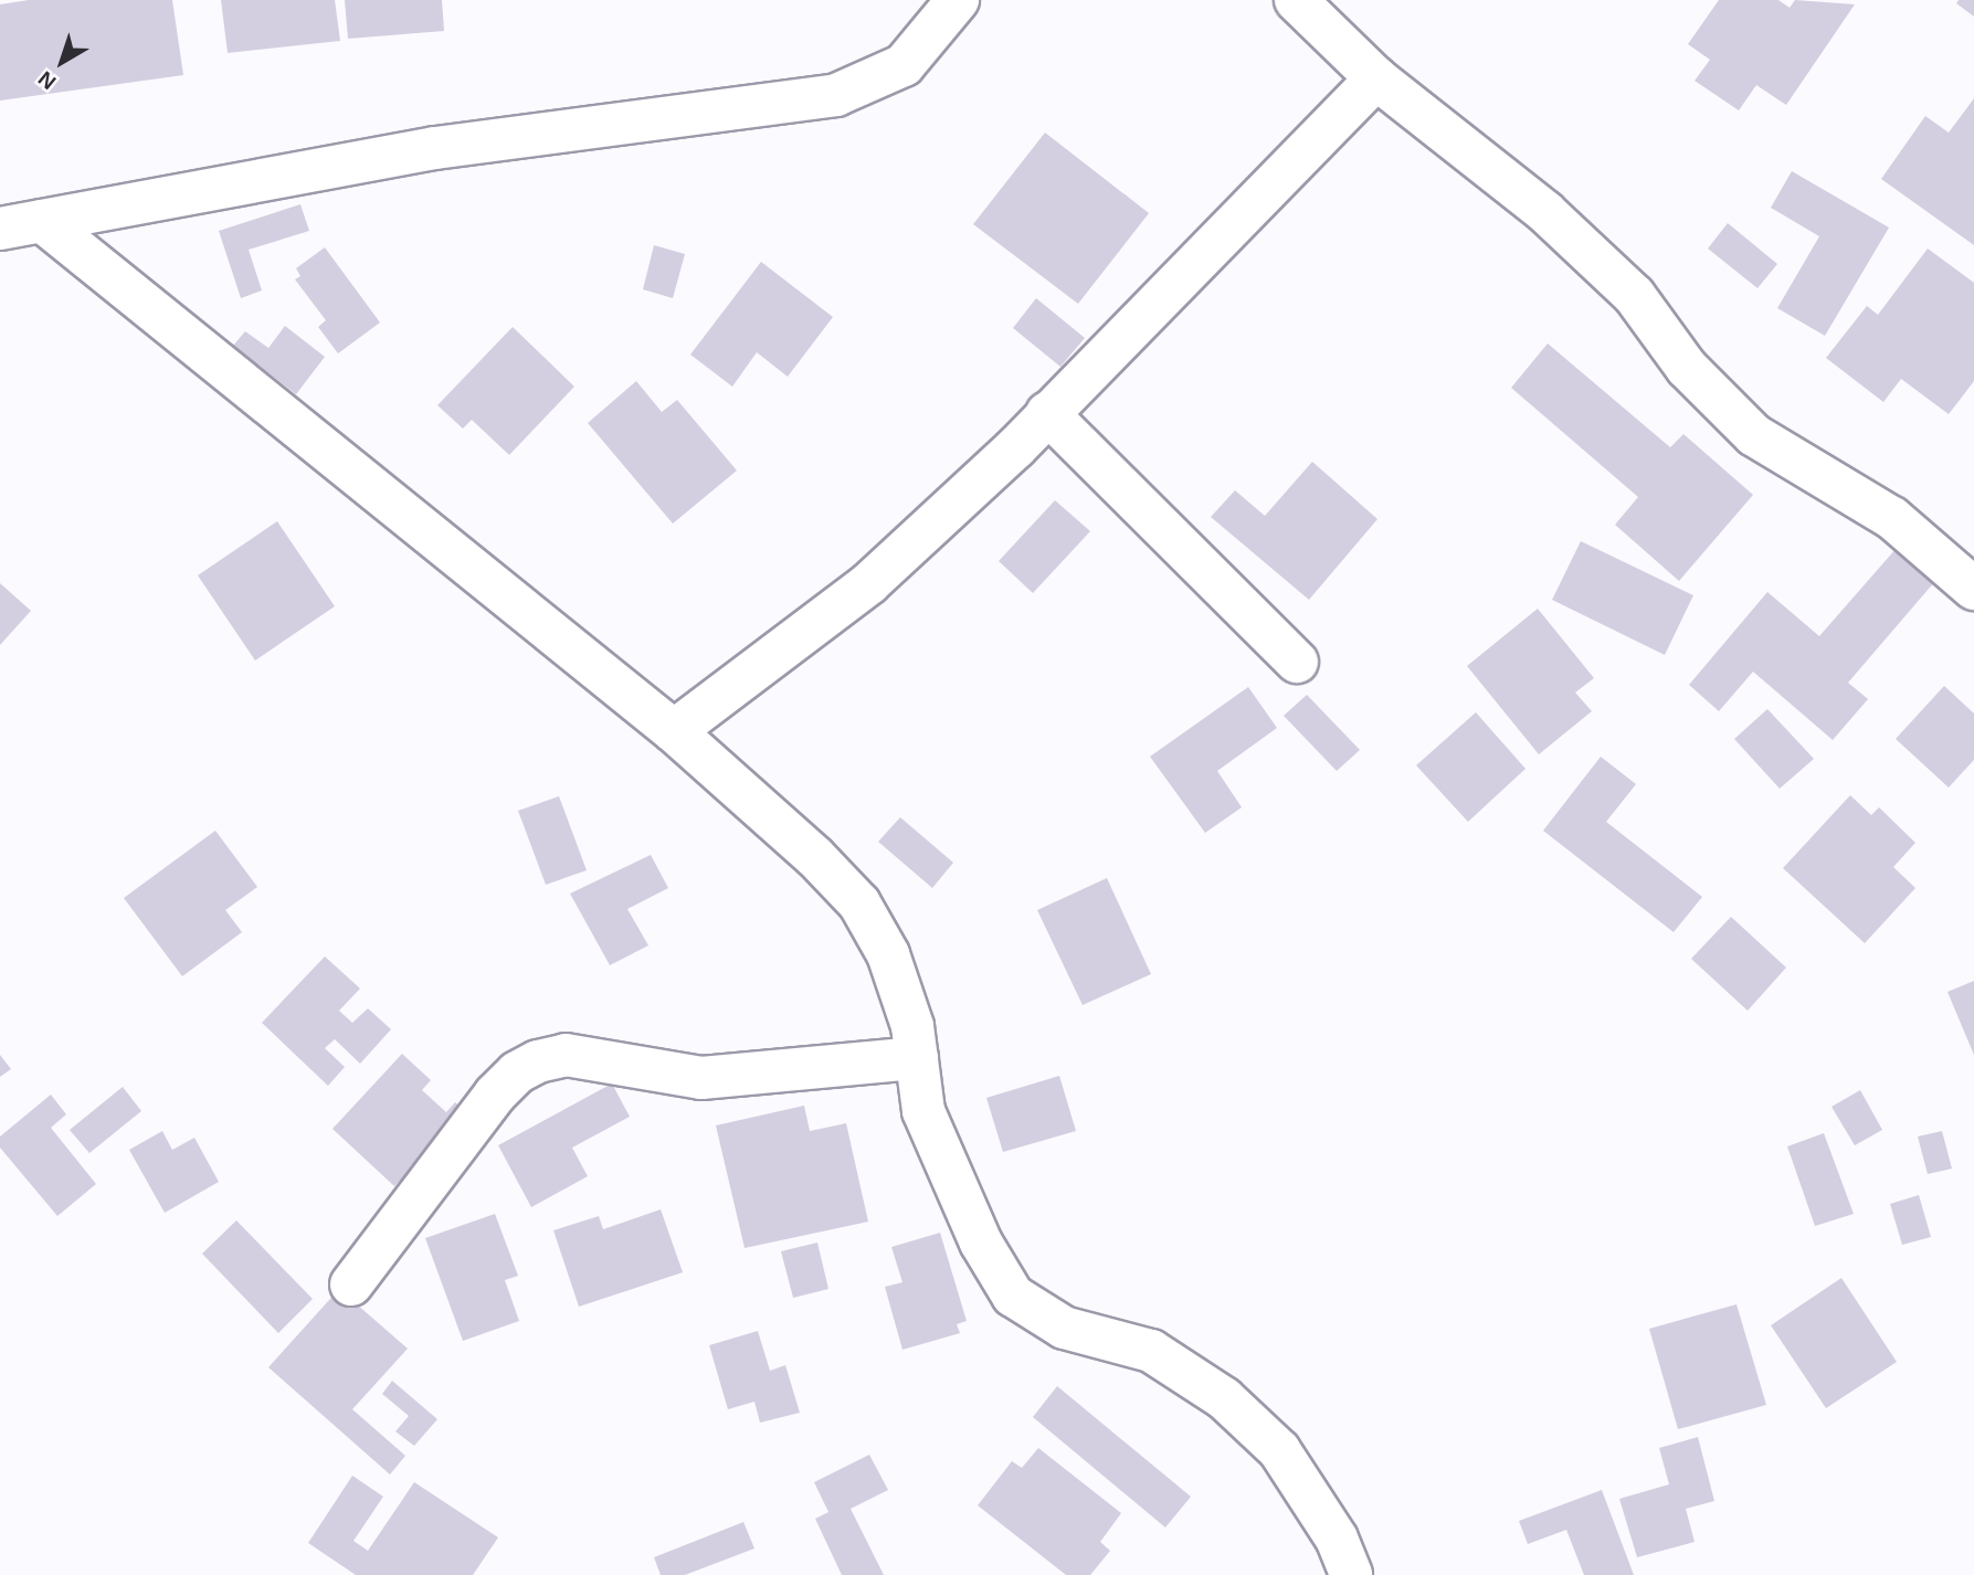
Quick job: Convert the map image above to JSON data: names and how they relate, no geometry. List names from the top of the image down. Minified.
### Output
{"north":"bottom left"}
